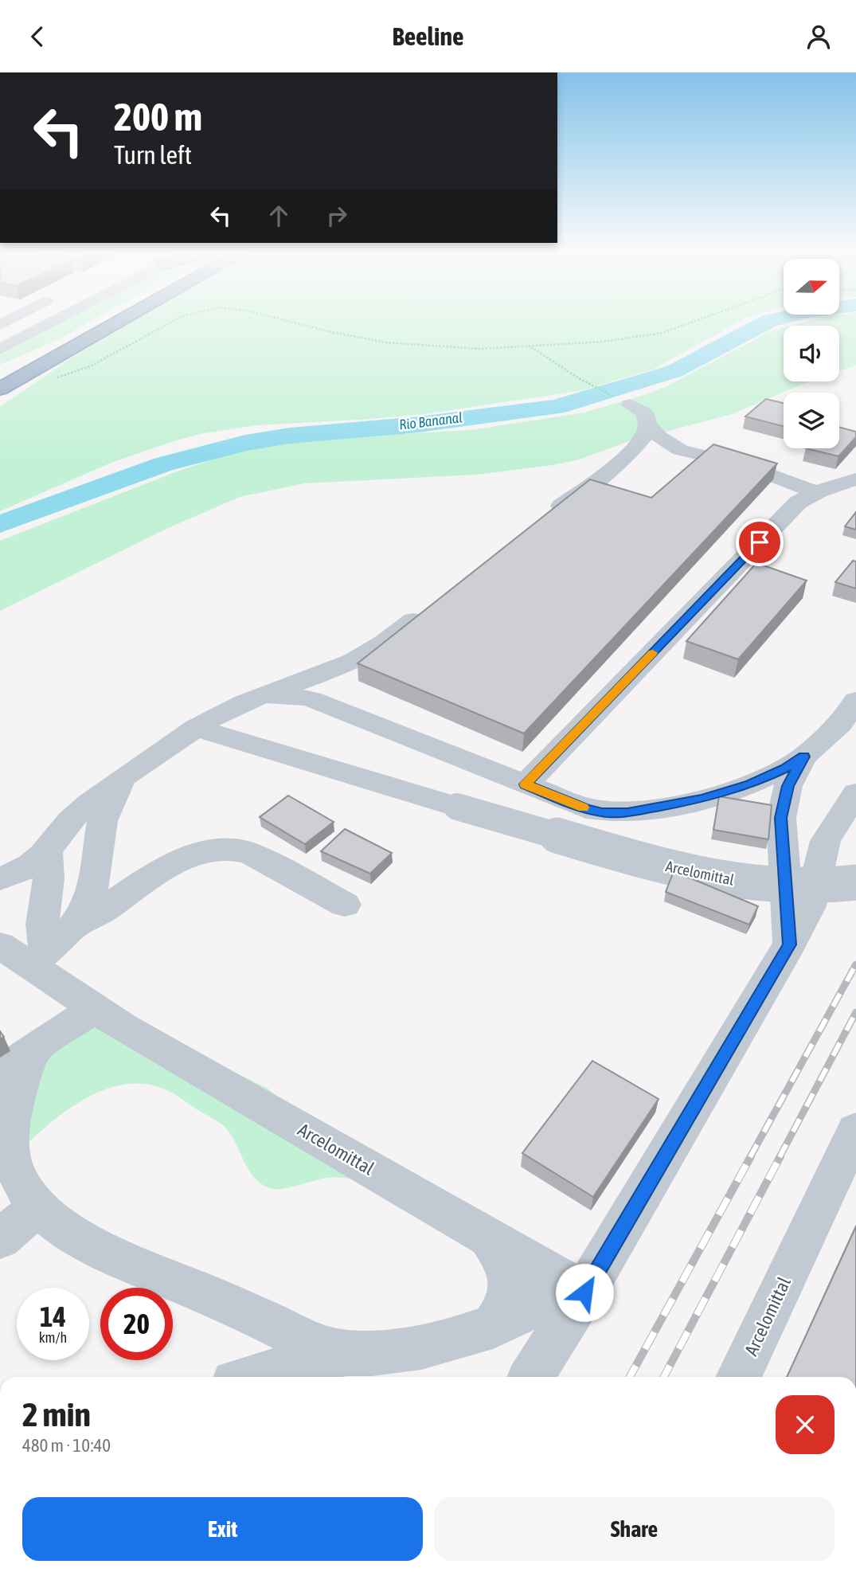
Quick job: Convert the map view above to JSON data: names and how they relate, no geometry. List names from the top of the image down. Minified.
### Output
{"streets":{"street":["Arcelomittal"]},"water":["Rio Bananal"],"north":"right","page":{"header":"Beeline","turn":["200 m","Turn left"],"speed":"14 km/h","limit":"20","heading":["2 min","480 m · 10:40"],"buttons":["Exit","Share"]}}
